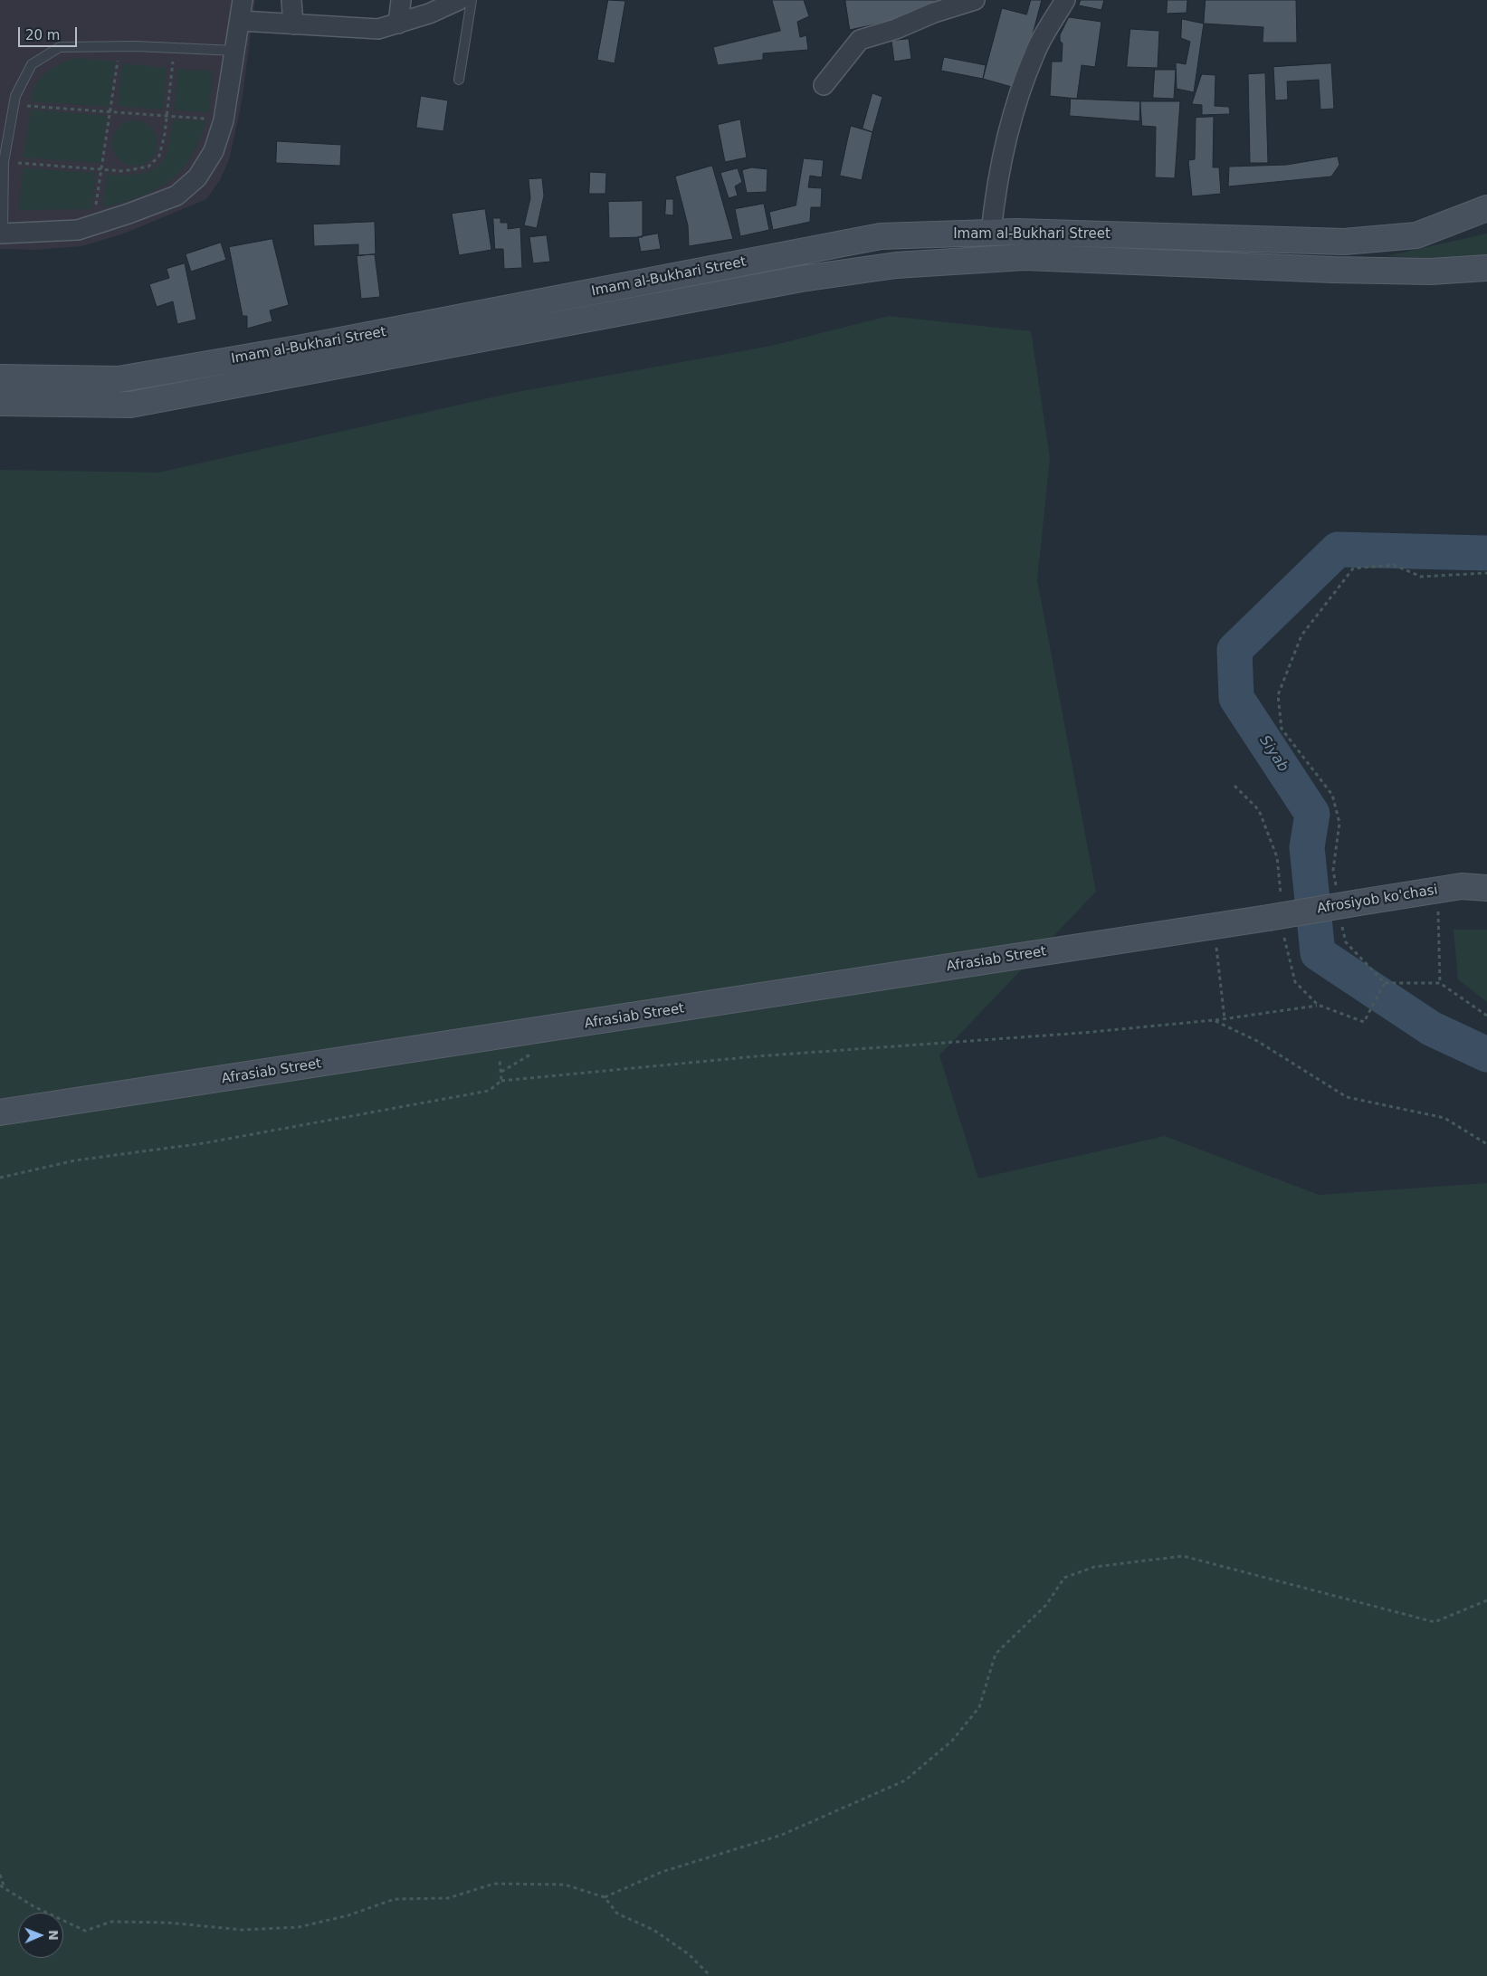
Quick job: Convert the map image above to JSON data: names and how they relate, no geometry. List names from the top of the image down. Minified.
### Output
{"streets":{"main road":["Imam al-Bukhari Street","Afrosiyob ko'chasi","Afrasiab Street"]},"crossings":[["Afrosiyob ko'chasi","Afrasiab Street"]],"water":["Siyab"],"scale_bar":"20 m","north":"right"}
